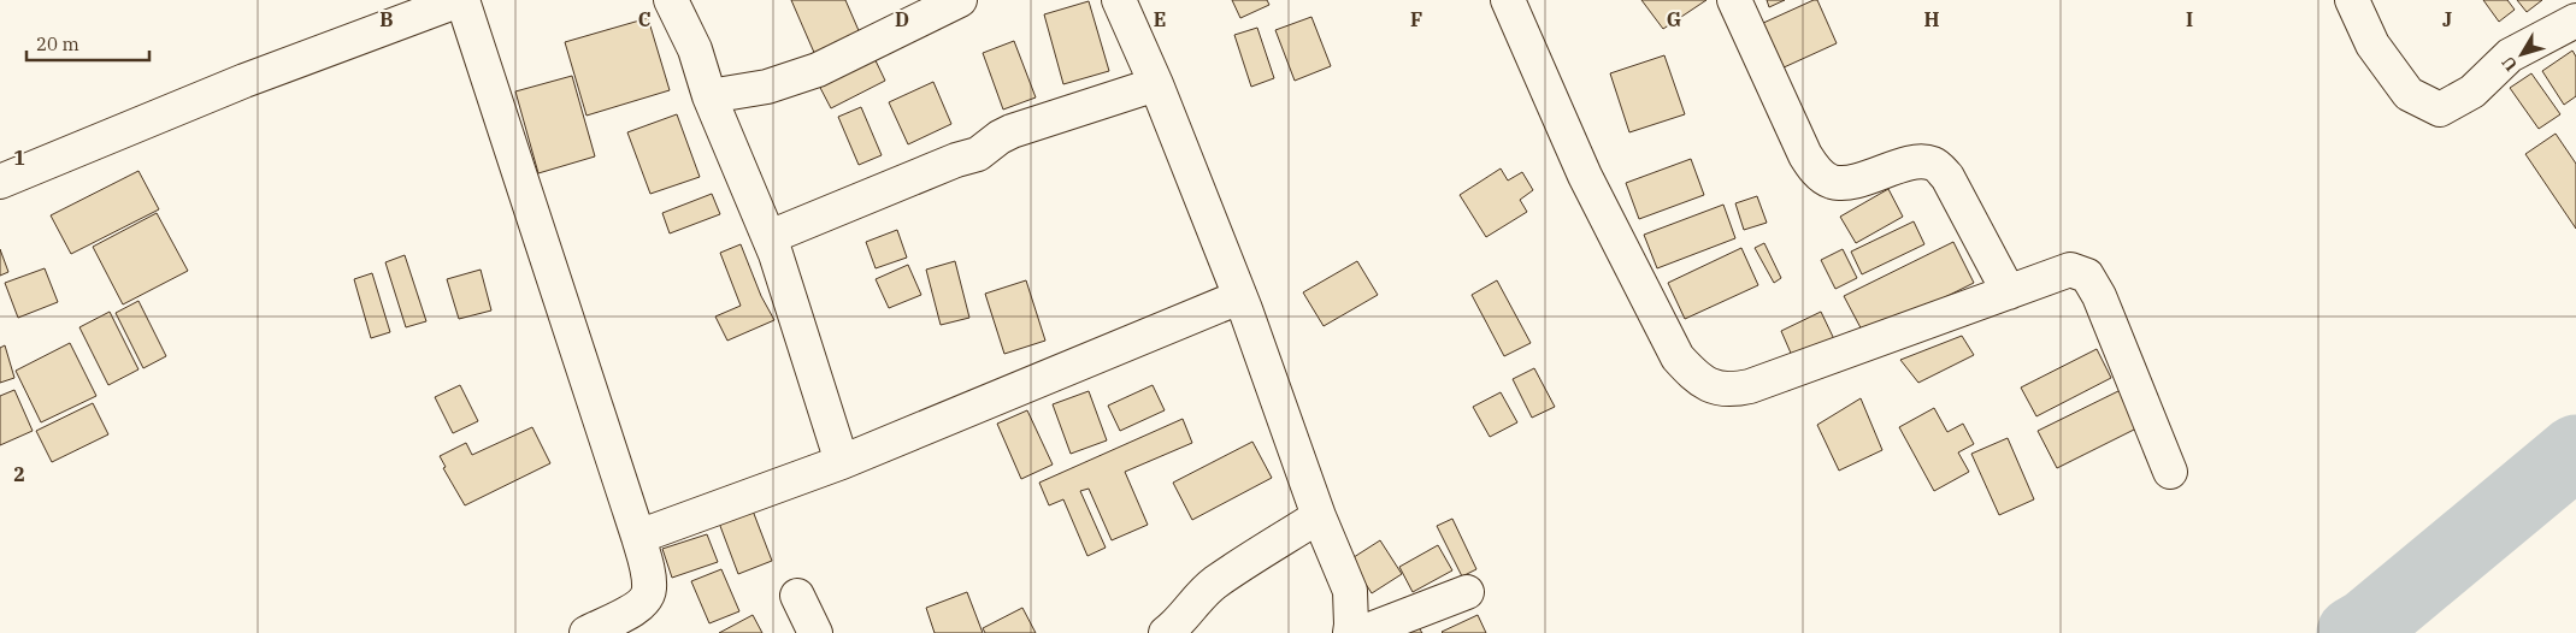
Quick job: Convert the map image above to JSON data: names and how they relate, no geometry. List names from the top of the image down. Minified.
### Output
{"scale_bar":"20 m","north":"bottom left","grid":{"columns":["B","C","D","E","F","G","H","I","J"],"rows":["1","2"]}}
